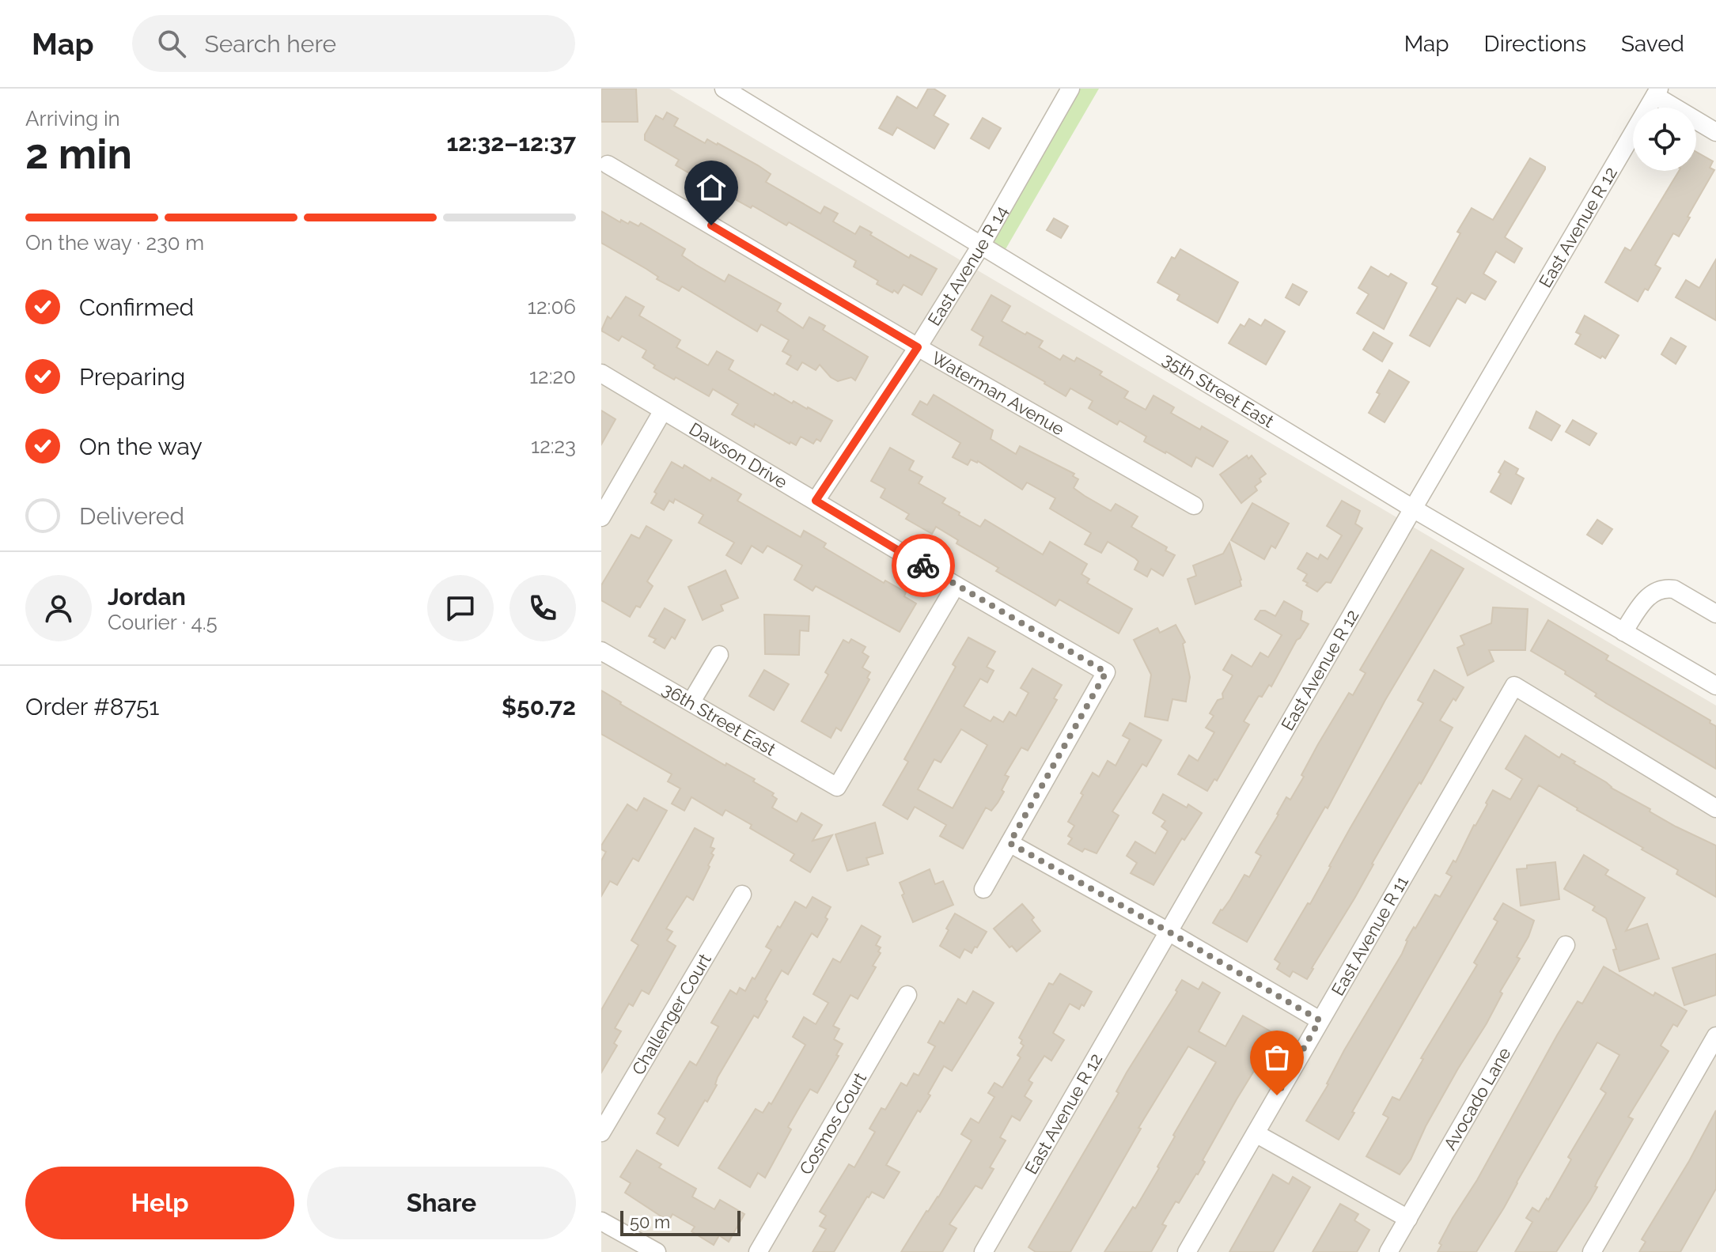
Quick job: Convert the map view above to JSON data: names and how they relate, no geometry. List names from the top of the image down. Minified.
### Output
{"streets":{"street":["East Avenue R 12","East Avenue R 14","35th Street East","Waterman Avenue","Dawson Drive","36th Street East","East Avenue R 11","Challenger Court","Avocado Lane","Cosmos Court"]},"crossings":[["East Avenue R 12","35th Street East"],["East Avenue R 14","35th Street East"],["East Avenue R 14","Waterman Avenue"],["East Avenue R 14","Dawson Drive"],["Dawson Drive","36th Street East"]],"scale_bar":"50 m","page":{"header":"Map","search":"Search here","nav":["Map","Directions","Saved"],"heading":["2 min","Arriving in","12:32–12:37"],"panel":["Jordan","Courier · 4.5","Order #8751","$50.72"],"bar":"On the way · 230 m","list":[["Confirmed","12:06"],["Preparing","12:20"],["On the way","12:23"],"Delivered"],"buttons":["Help","Share"],"scale":"50 m"}}
